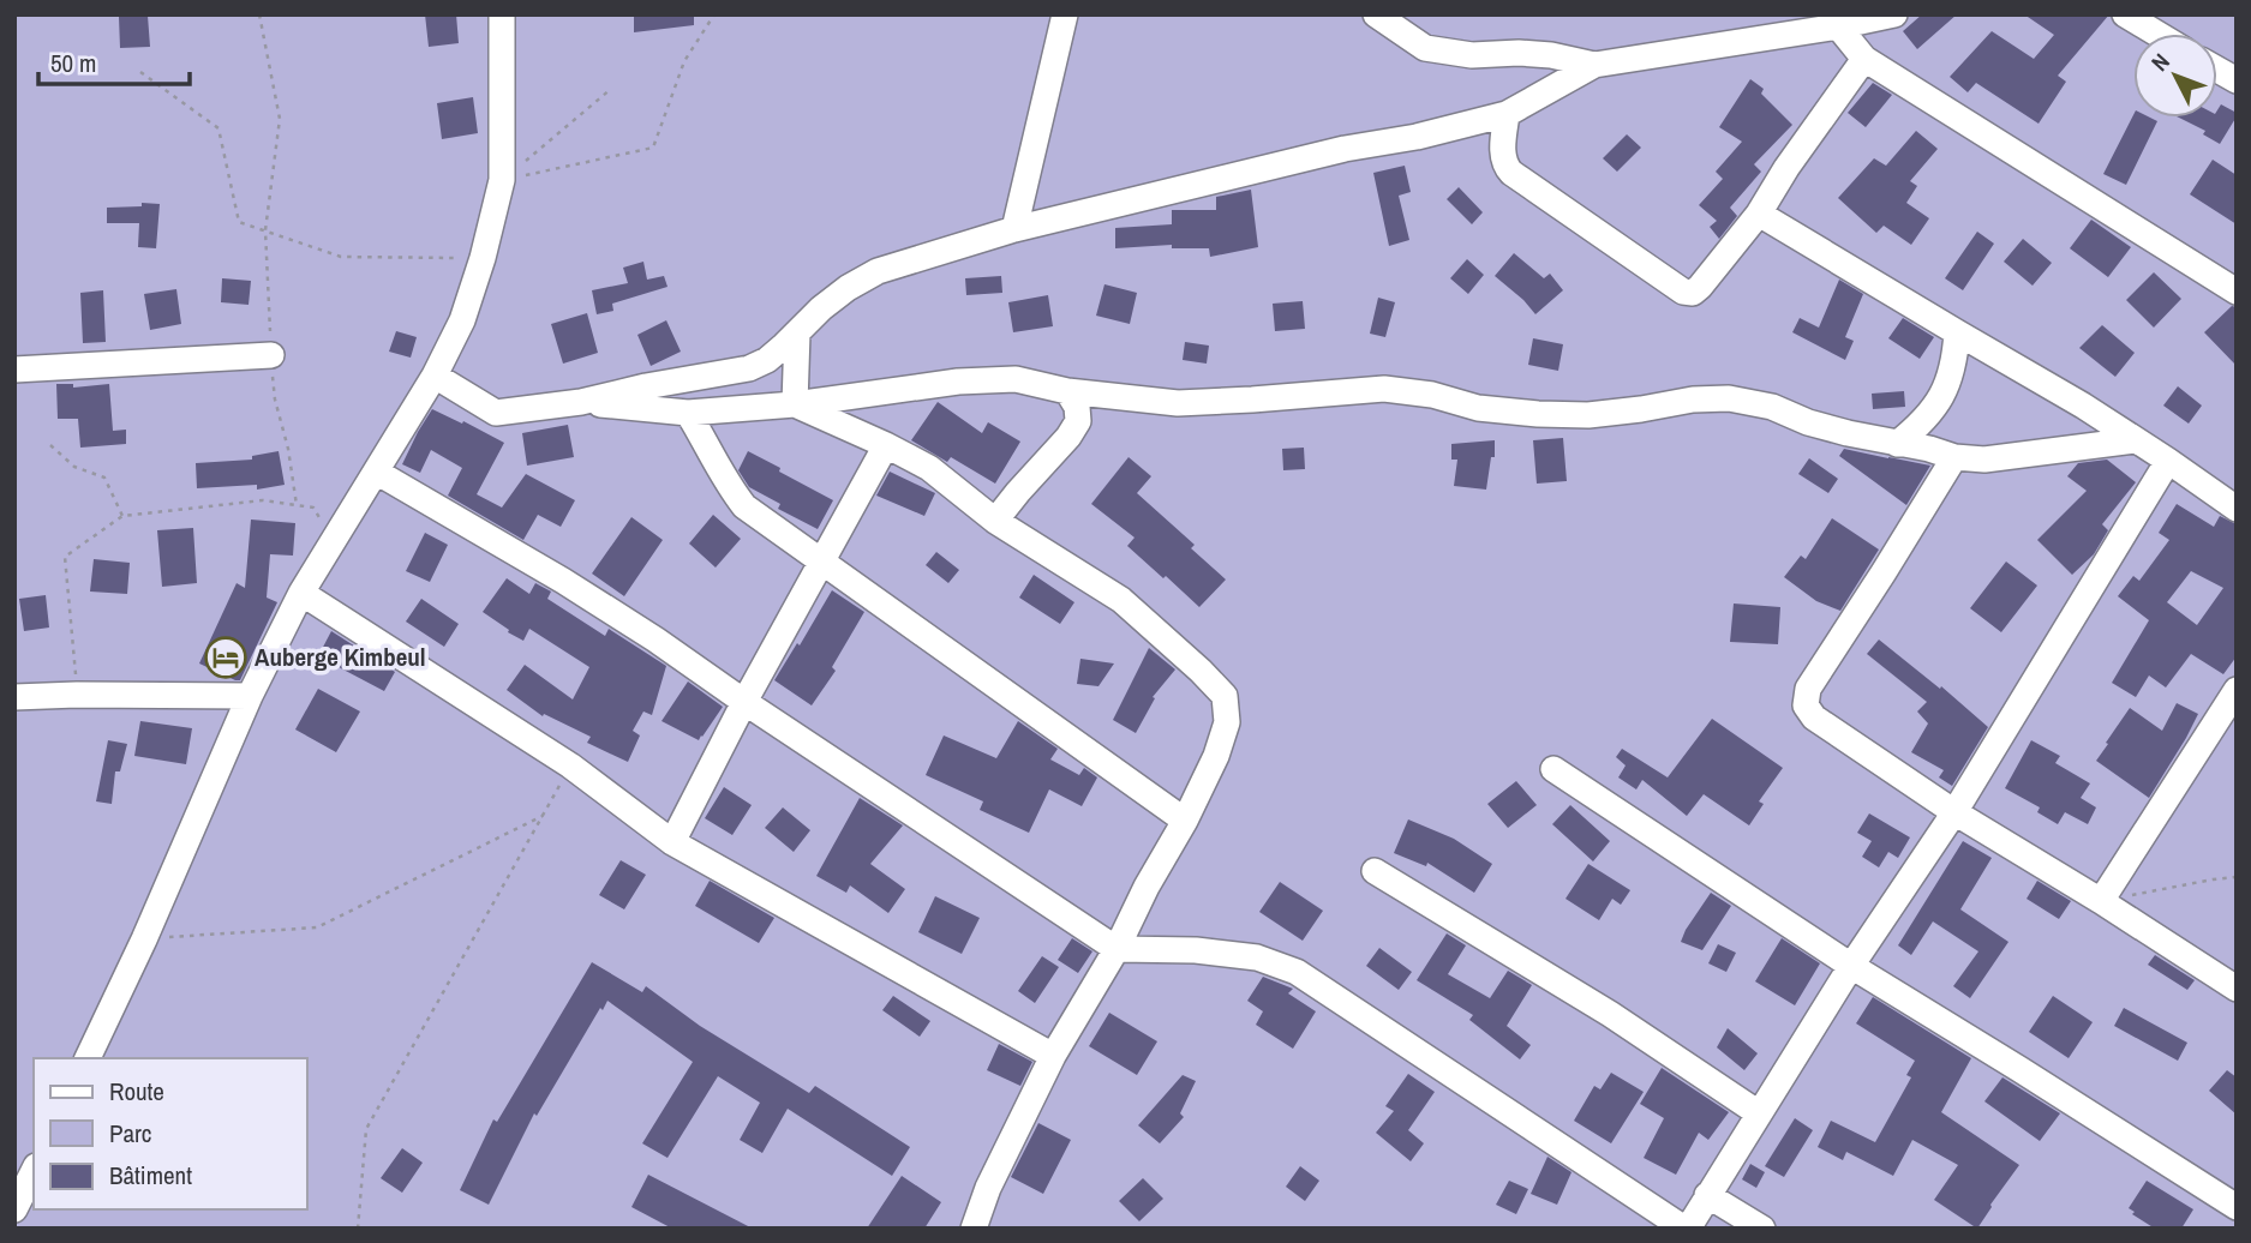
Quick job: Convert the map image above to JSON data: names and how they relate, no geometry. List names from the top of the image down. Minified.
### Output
{"places":{"hotel":["Auberge Kimbeul"]},"legend":["Route","Parc","Bâtiment"],"scale_bar":"50 m","north":"top left"}
